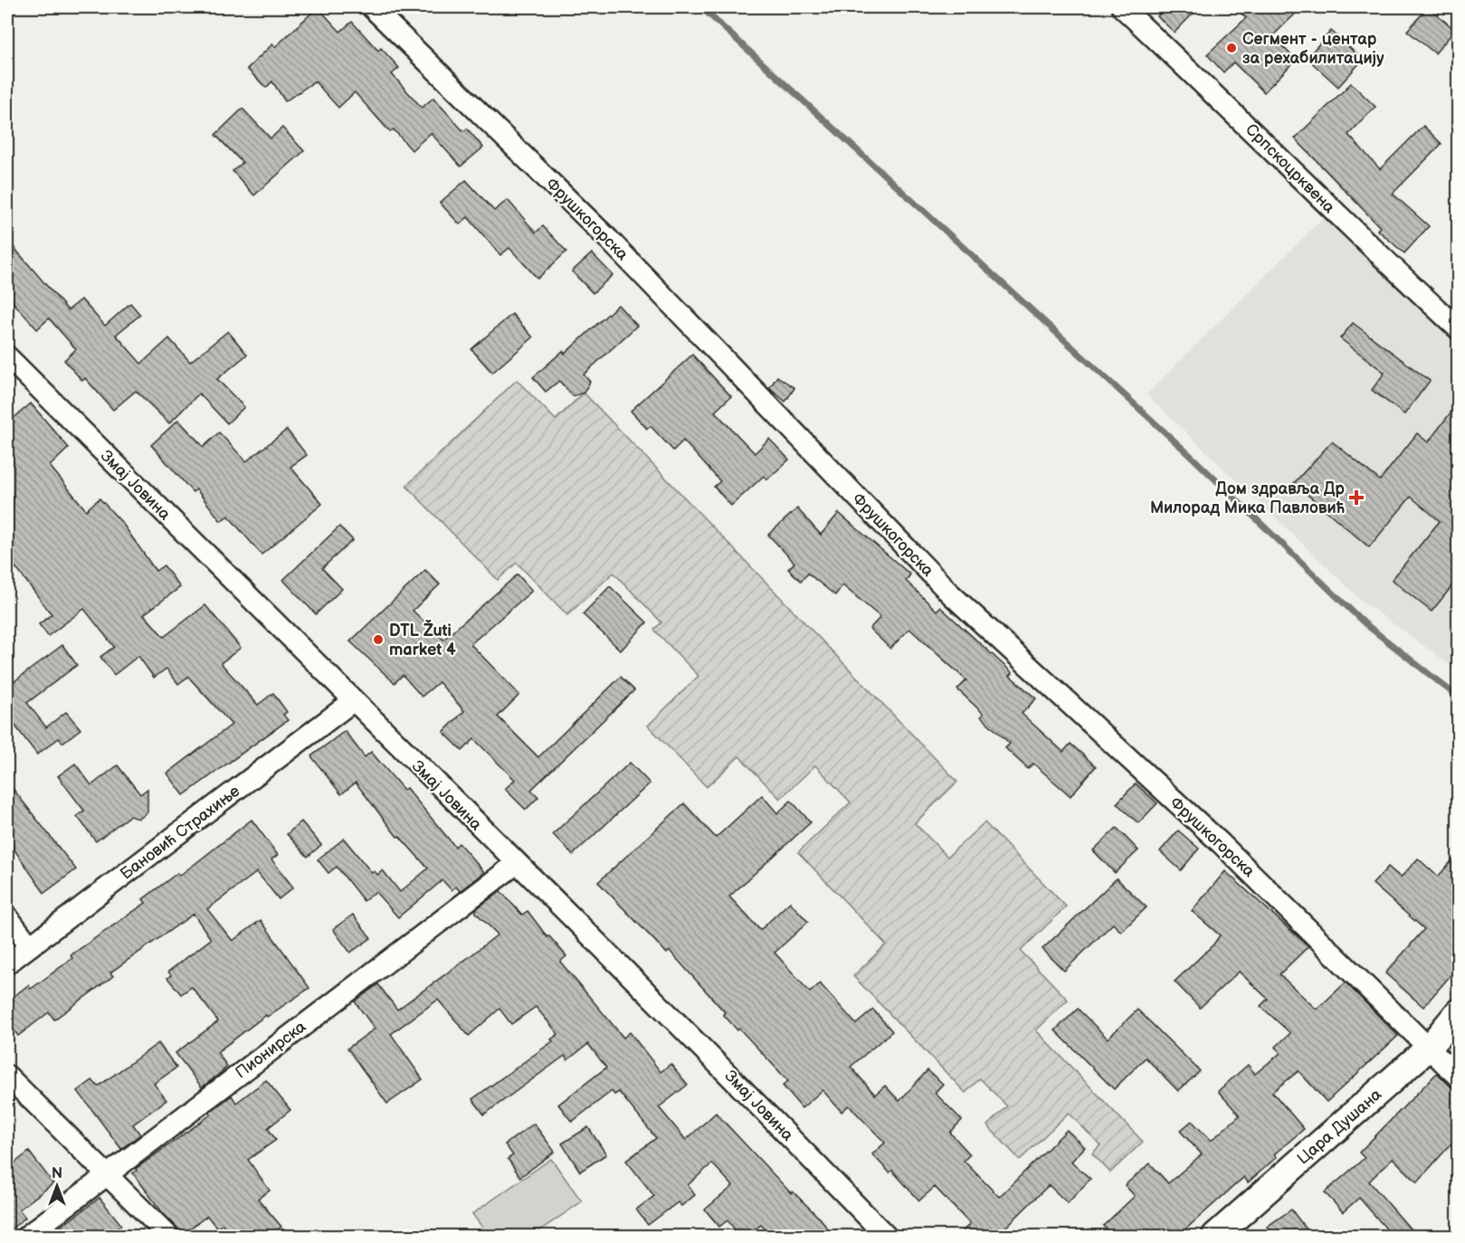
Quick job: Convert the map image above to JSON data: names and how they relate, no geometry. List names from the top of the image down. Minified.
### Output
{"streets":{"main road":["Цара Душана"],"street":["Српскоцрквена","Фрушкогорска","Змај Јовина","Бановић Страхиње","Пионирска"]},"crossings":[["Фрушкогорска","Цара Душана"],["Змај Јовина","Бановић Страхиње"],["Змај Јовина","Пионирска"]],"places":{"other":["Сегмент - центар за рехабилитацију","DTL Žuti market 4"],"health":["Дом здравља Др Милорад Мика Павловић"]},"north":"top"}
